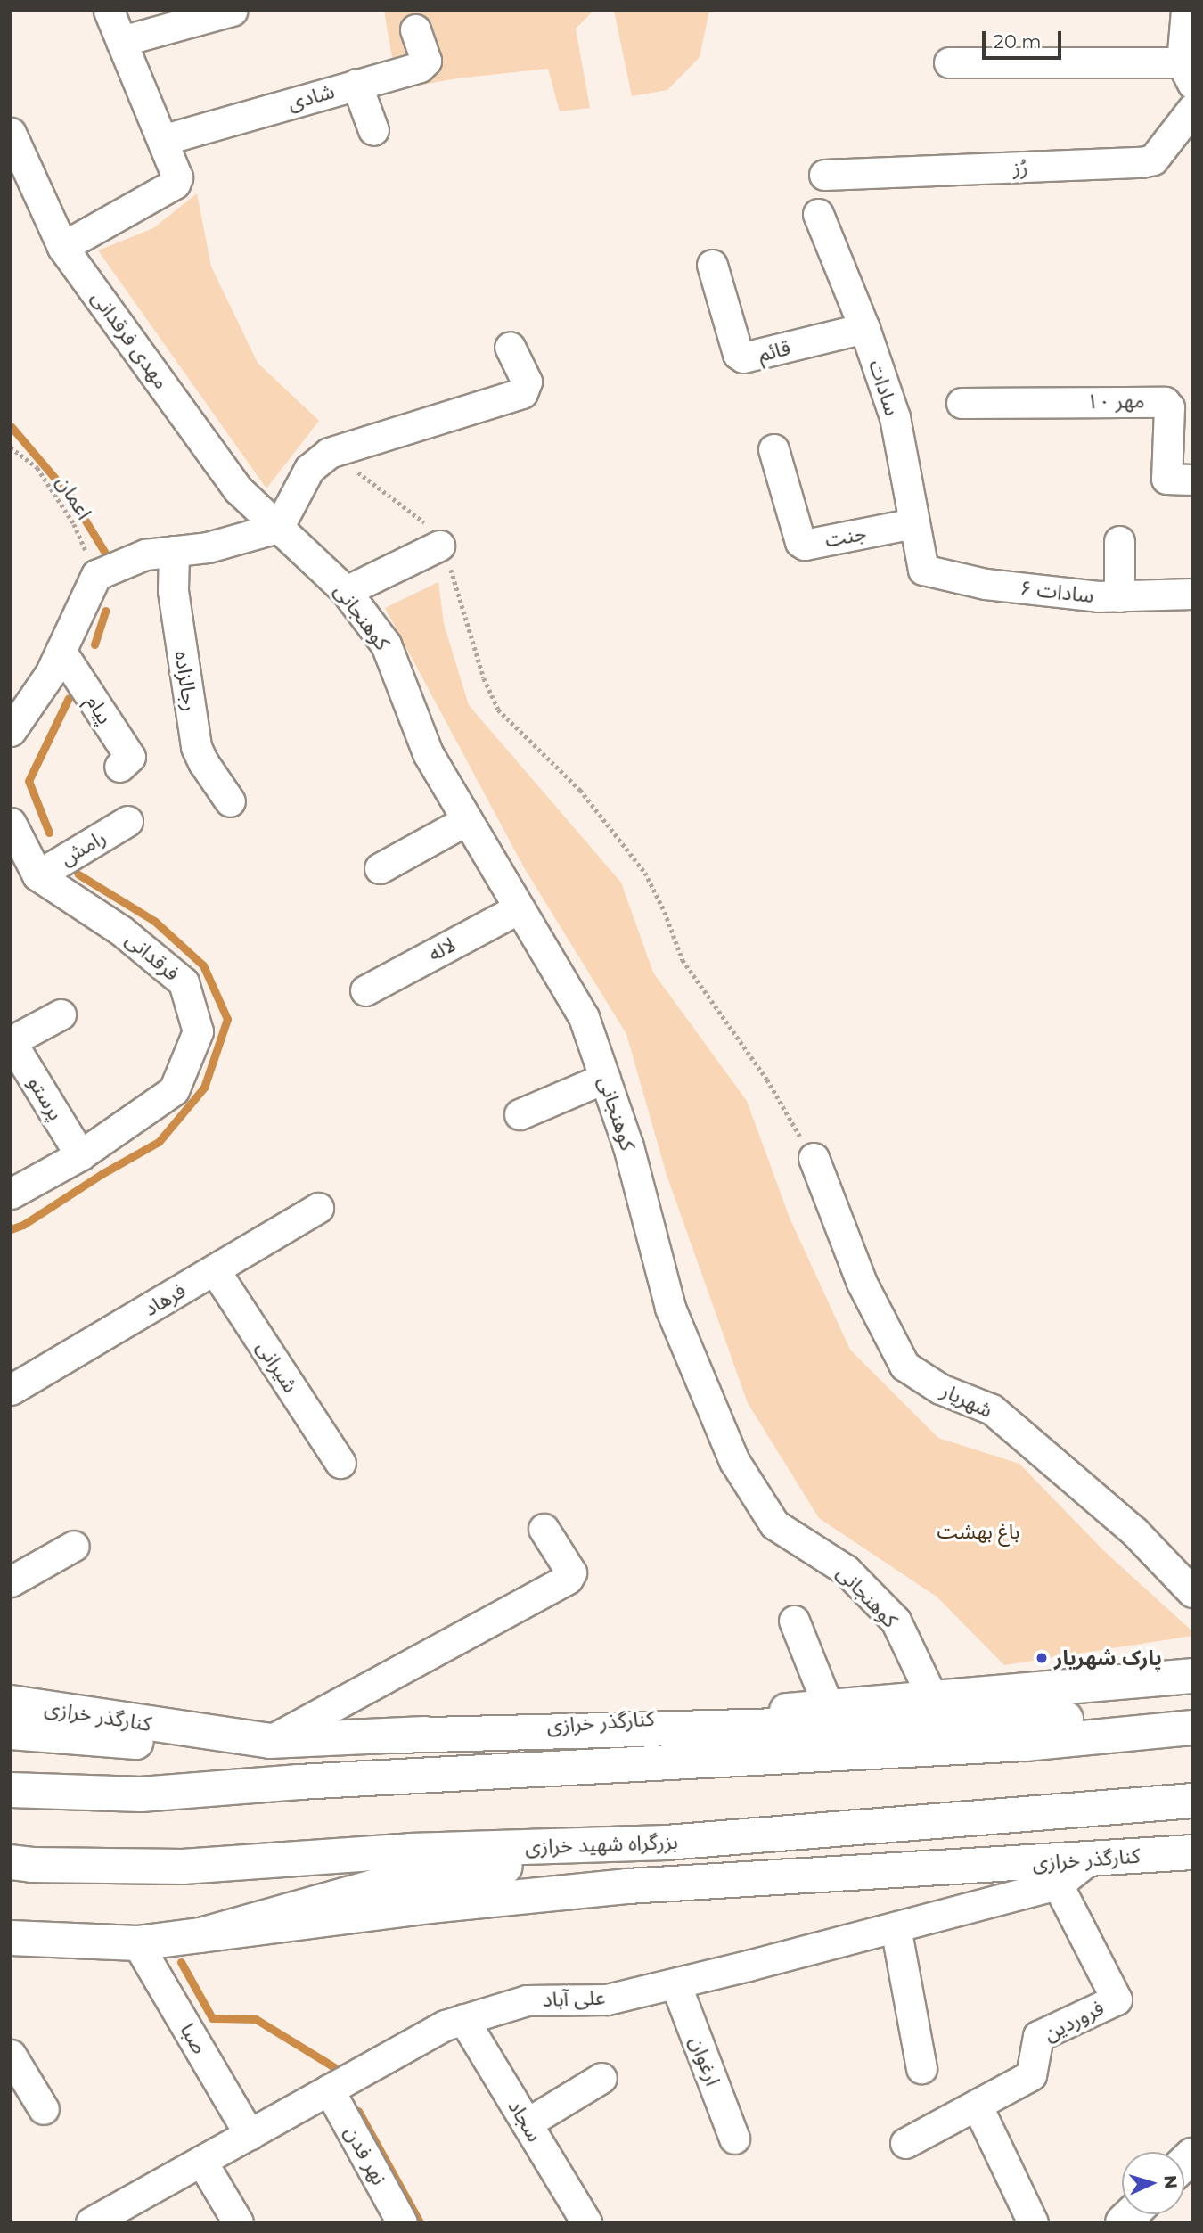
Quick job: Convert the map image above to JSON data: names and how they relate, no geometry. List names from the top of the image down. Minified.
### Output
{"streets":{"main road":["کنارگذر خرازی","بزرگراه شهید خرازی"],"street":["شادی","رُز","مهدی فرقدانی","قائم","سادات","مهر ۱۰","جنت","سادات ۶","کوهنجانی","رجالزاده","پیام","رامش","لاله","فرقدانی","پرستو","فرهاد","شیرانی","شهریار","علی آباد","فروردین","صبا","ارغوان","سجاد","نهر فدن"],"path":["اعمان"]},"crossings":[["مهدی فرقدانی","کوهنجانی"],["قائم","سادات"],["سادات","جنت"],["سادات","سادات ۶"],["کوهنجانی","لاله"],["کوهنجانی","کنارگذر خرازی"],["رامش","فرقدانی"],["فرقدانی","پرستو"],["فرهاد","شیرانی"],["کنارگذر خرازی","علی آباد"],["کنارگذر خرازی","صبا"],["علی آباد","فروردین"],["علی آباد","صبا"],["علی آباد","ارغوان"],["علی آباد","سجاد"],["علی آباد","نهر فدن"]],"parks":["باغ بهشت"],"places":["پارک شهریار"],"scale_bar":"20 m","north":"right"}
